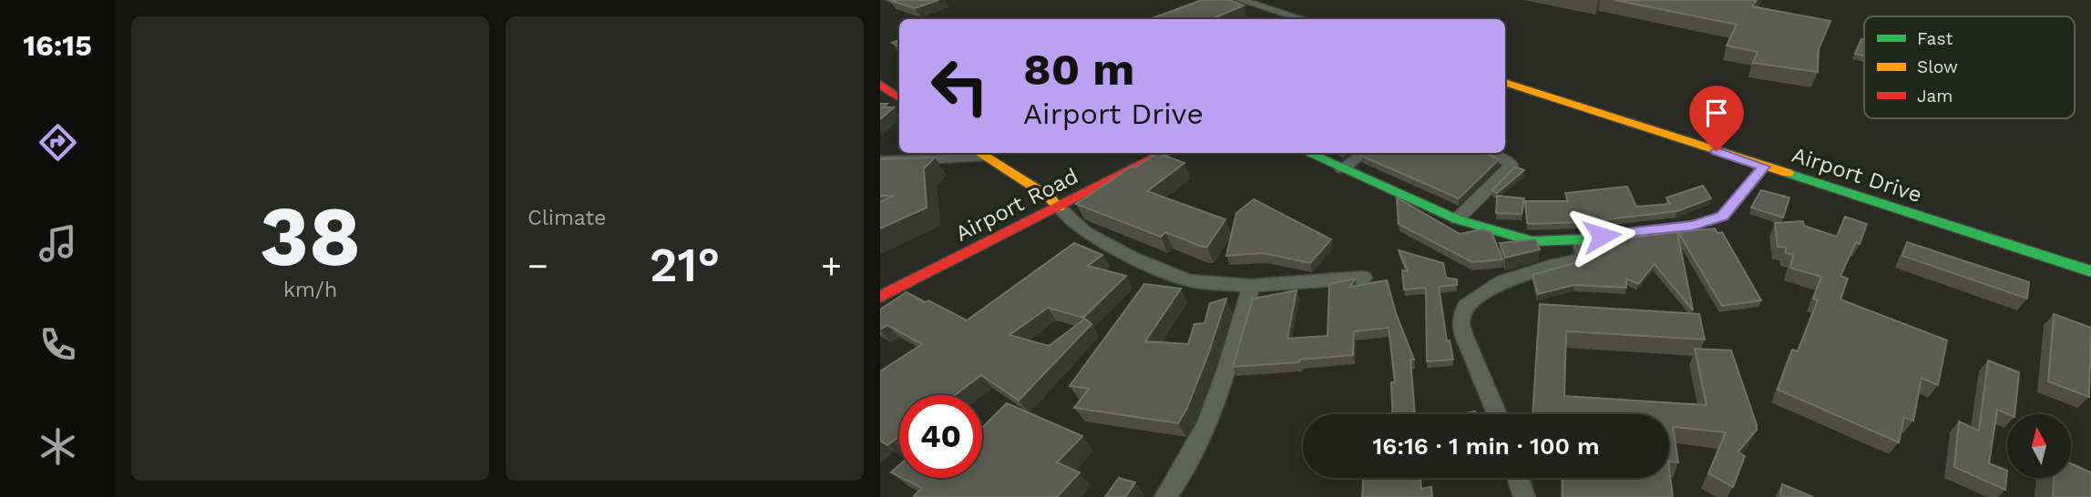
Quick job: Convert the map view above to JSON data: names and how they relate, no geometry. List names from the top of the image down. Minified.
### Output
{"streets":{"main road":["Airport Drive","Airport Road"]},"legend":["Fast","Slow","Jam"],"north":"top","page":{"tabs":"16:15","tile":[["38","km/h"],"Climate"],"turn":["80 m","Airport Drive"],"heat":["−","21°","+"],"limit":"40","trip":"16:16 · 1 min · 100 m"}}
